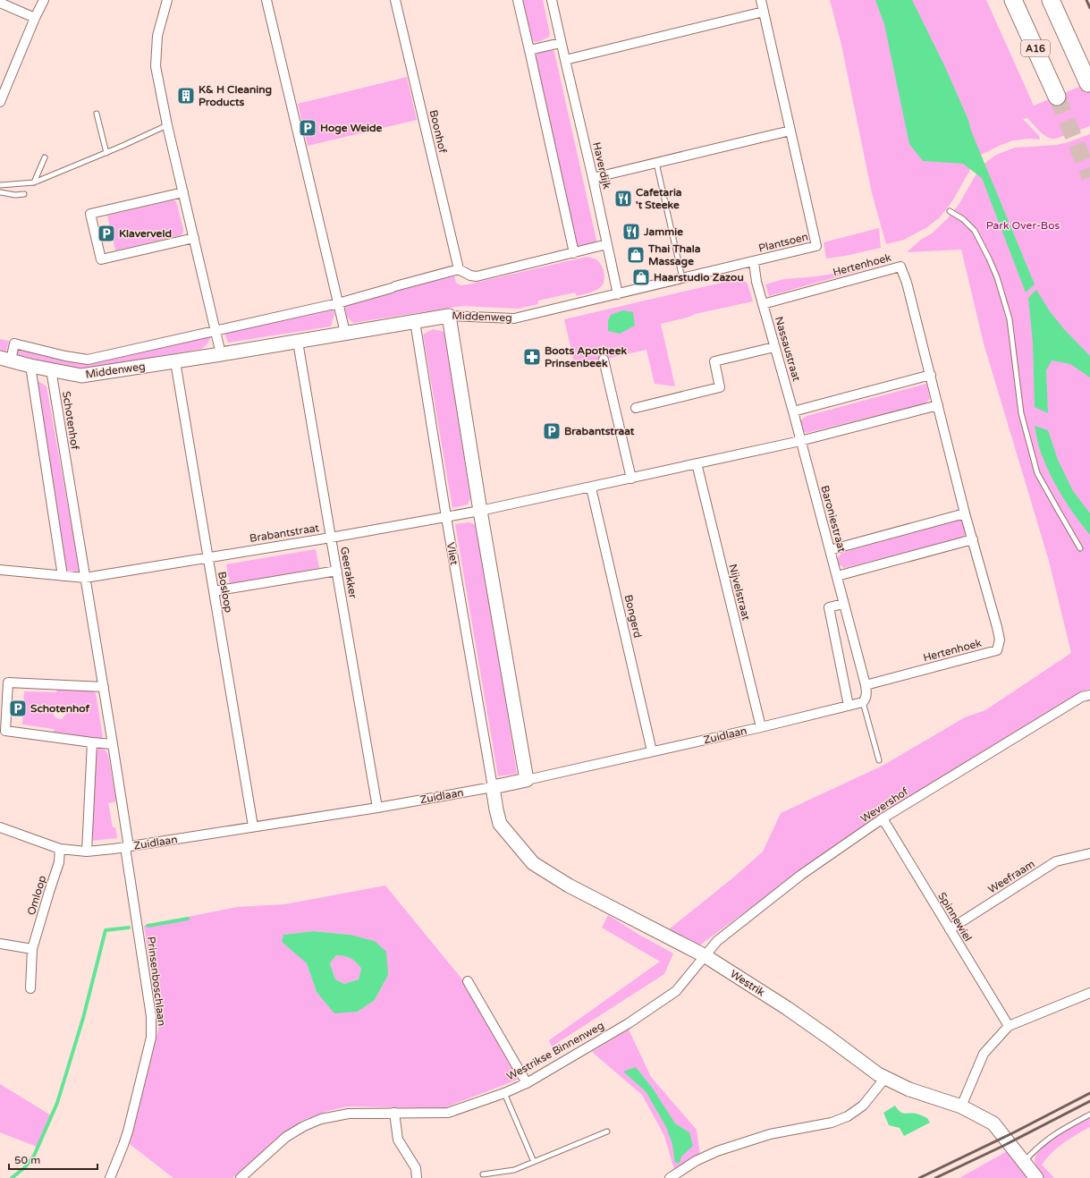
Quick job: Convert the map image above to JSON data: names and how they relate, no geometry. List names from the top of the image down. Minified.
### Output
{"streets":{"highway":["A16"],"street":["Boonhof","Haverdijk","Plantsoen","Hertenhoek","Middenweg","Nassaustraat","Schotenhof","Baroniestraat","Brabantstraat","Vliet","Geerakker","Bosloop","Nijvelstraat","Bongerd","Zuidlaan","Wevershof","Weefraam","Omloop","Spinnewiel","Prinsenboschlaan","Westrik","Westrikse Binnenweg"]},"crossings":[["Boonhof","Middenweg"],["Haverdijk","Plantsoen"],["Haverdijk","Middenweg"],["Plantsoen","Middenweg"],["Plantsoen","Nassaustraat"],["Hertenhoek","Nassaustraat"],["Hertenhoek","Baroniestraat"],["Middenweg","Schotenhof"],["Middenweg","Vliet"],["Middenweg","Geerakker"],["Middenweg","Bosloop"],["Nassaustraat","Baroniestraat"],["Nassaustraat","Brabantstraat"],["Schotenhof","Brabantstraat"],["Schotenhof","Zuidlaan"],["Schotenhof","Prinsenboschlaan"],["Baroniestraat","Brabantstraat"],["Brabantstraat","Vliet"],["Brabantstraat","Geerakker"],["Brabantstraat","Bosloop"],["Brabantstraat","Nijvelstraat"],["Brabantstraat","Bongerd"],["Vliet","Zuidlaan"],["Vliet","Westrik"],["Geerakker","Zuidlaan"],["Bosloop","Zuidlaan"],["Nijvelstraat","Zuidlaan"],["Bongerd","Zuidlaan"],["Zuidlaan","Omloop"],["Zuidlaan","Prinsenboschlaan"],["Zuidlaan","Westrik"],["Wevershof","Spinnewiel"],["Wevershof","Westrik"],["Wevershof","Westrikse Binnenweg"],["Weefraam","Spinnewiel"],["Westrik","Westrikse Binnenweg"]],"parks":["Park Over-Bos"],"places":{"building":["K& H Cleaning Products"],"parking":["Hoge Weide","Klaverveld","Brabantstraat","Schotenhof"],"restaurant":["Cafetaria 't Steeke","Jammie"],"shop":["Thai Thala Massage","Haarstudio Zazou"],"pharmacy":["Boots Apotheek Prinsenbeek"]},"scale_bar":"50 m"}
